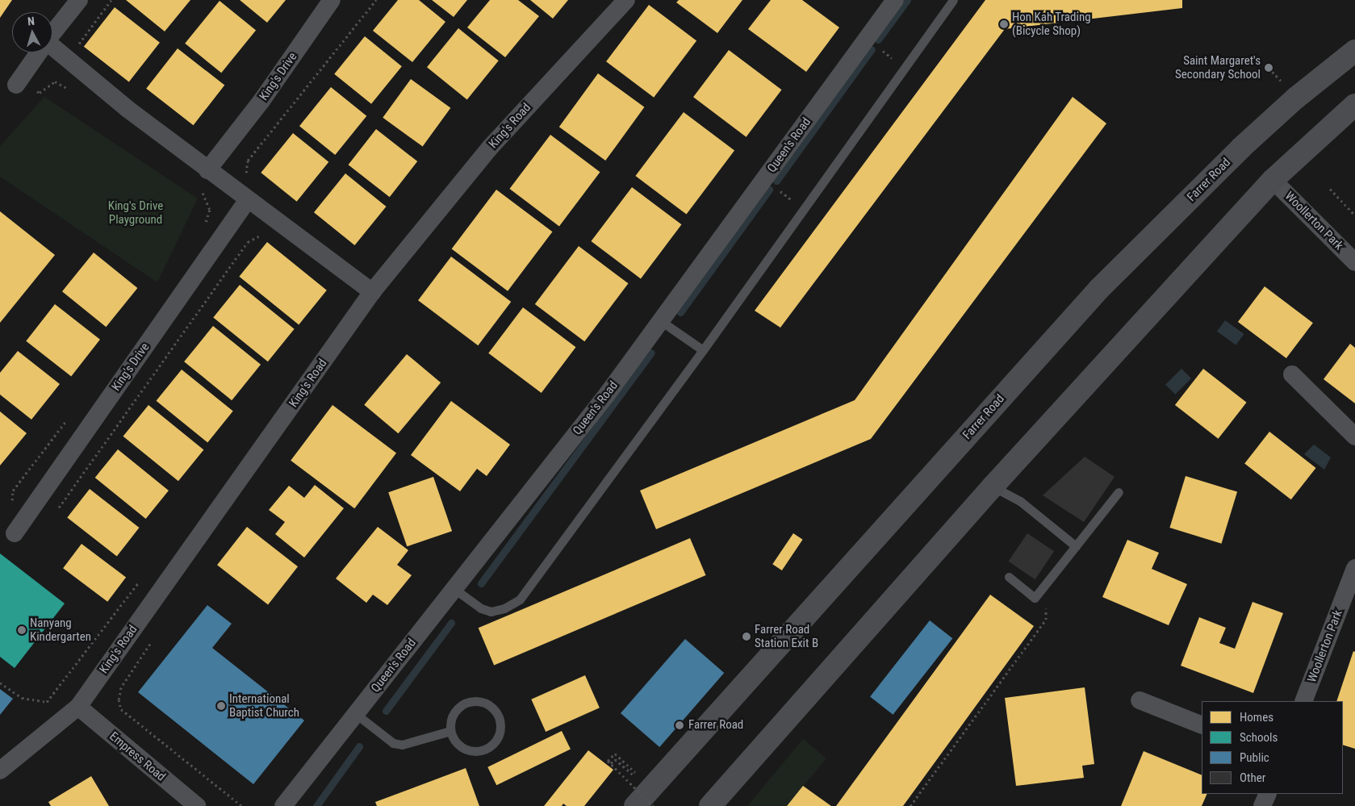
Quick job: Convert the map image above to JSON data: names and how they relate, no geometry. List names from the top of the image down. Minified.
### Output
{"streets":{"highway":["Farrer Road"],"street":["King's Drive","King's Road","Queen's Road","Woollerton Park","Empress Road"]},"crossings":[["King's Road","Empress Road"]],"parks":["King's Drive Playground"],"places":["Hon Kah Trading (Bicycle Shop)","Saint Margaret's Secondary School","Nanyang Kindergarten","Farrer Road Station Exit B","International Baptist Church","Farrer Road"],"legend":["Homes","Schools","Public","Other"],"north":"top"}
